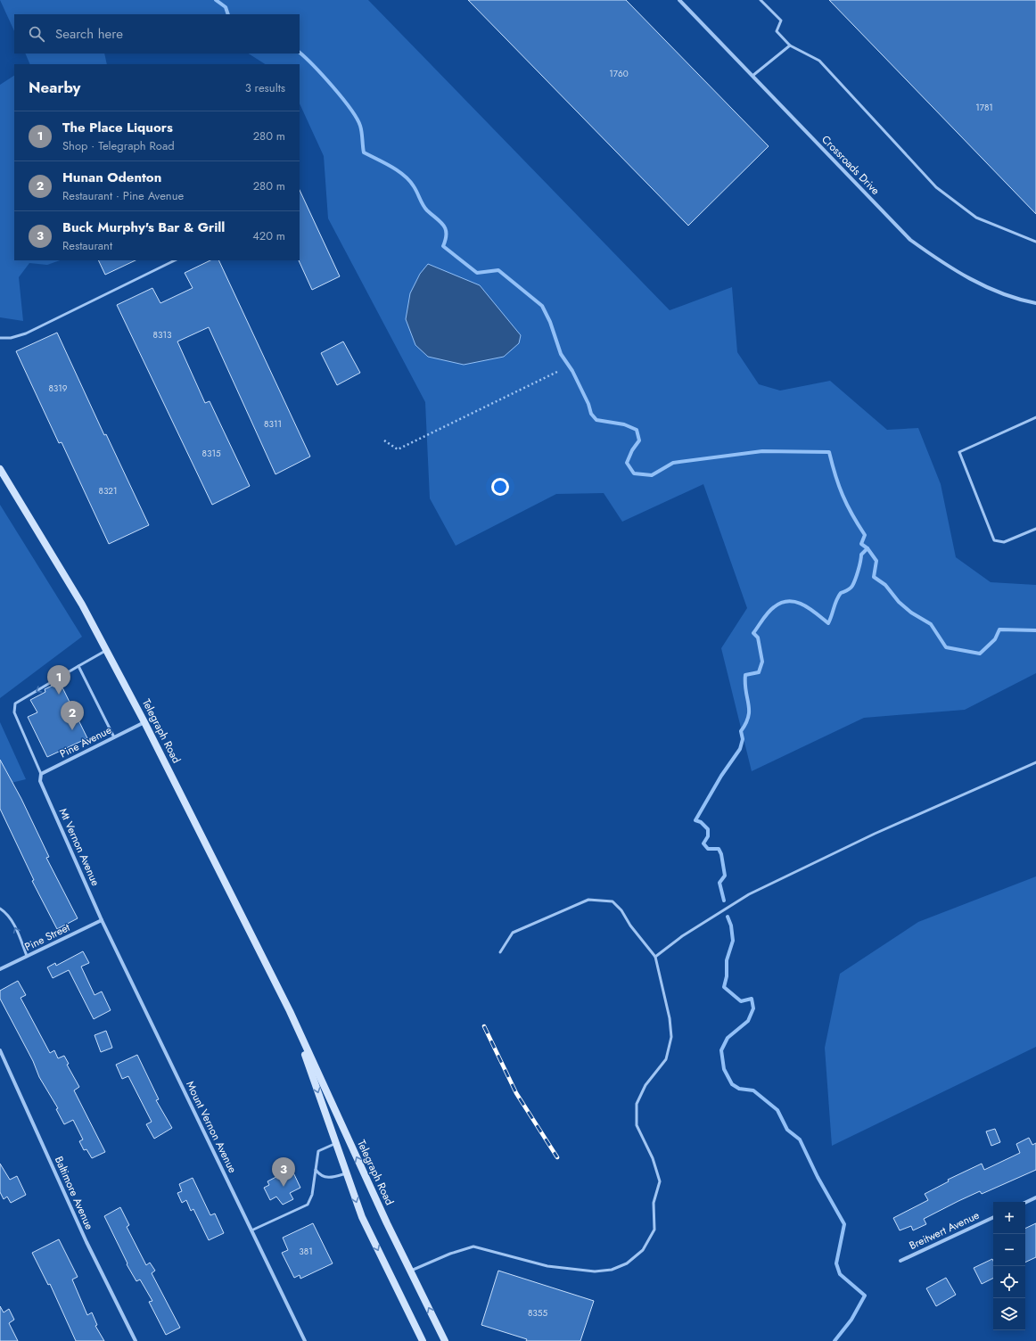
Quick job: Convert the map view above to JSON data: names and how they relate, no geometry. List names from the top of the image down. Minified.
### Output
{"streets":{"main road":["Telegraph Road"],"street":["Crossroads Drive","Pine Avenue","Mt Vernon Avenue","Pine Street","Mount Vernon Avenue","Baltimore Avenue","Breitwert Avenue"]},"crossings":[["Telegraph Road","Pine Avenue"],["Pine Avenue","Mt Vernon Avenue"],["Mt Vernon Avenue","Pine Street"],["Mt Vernon Avenue","Mount Vernon Avenue"],["Pine Street","Mount Vernon Avenue"]],"house_numbers":["1760","1781","8313","8319","8311","8315","8321","381","8355"],"page":{"search":"Search here","heading":["Nearby","3 results"],"list":[{"mark":"1","name":"The Place Liquors","note":"Shop · Telegraph Road","value":"280 m"},{"mark":"2","name":"Hunan Odenton","note":"Restaurant · Pine Avenue","value":"280 m"},{"mark":"3","name":"Buck Murphy's Bar & Grill","note":"Restaurant","value":"420 m"}],"pins":["1","2","3"],"map_buttons":["+","−"]}}
